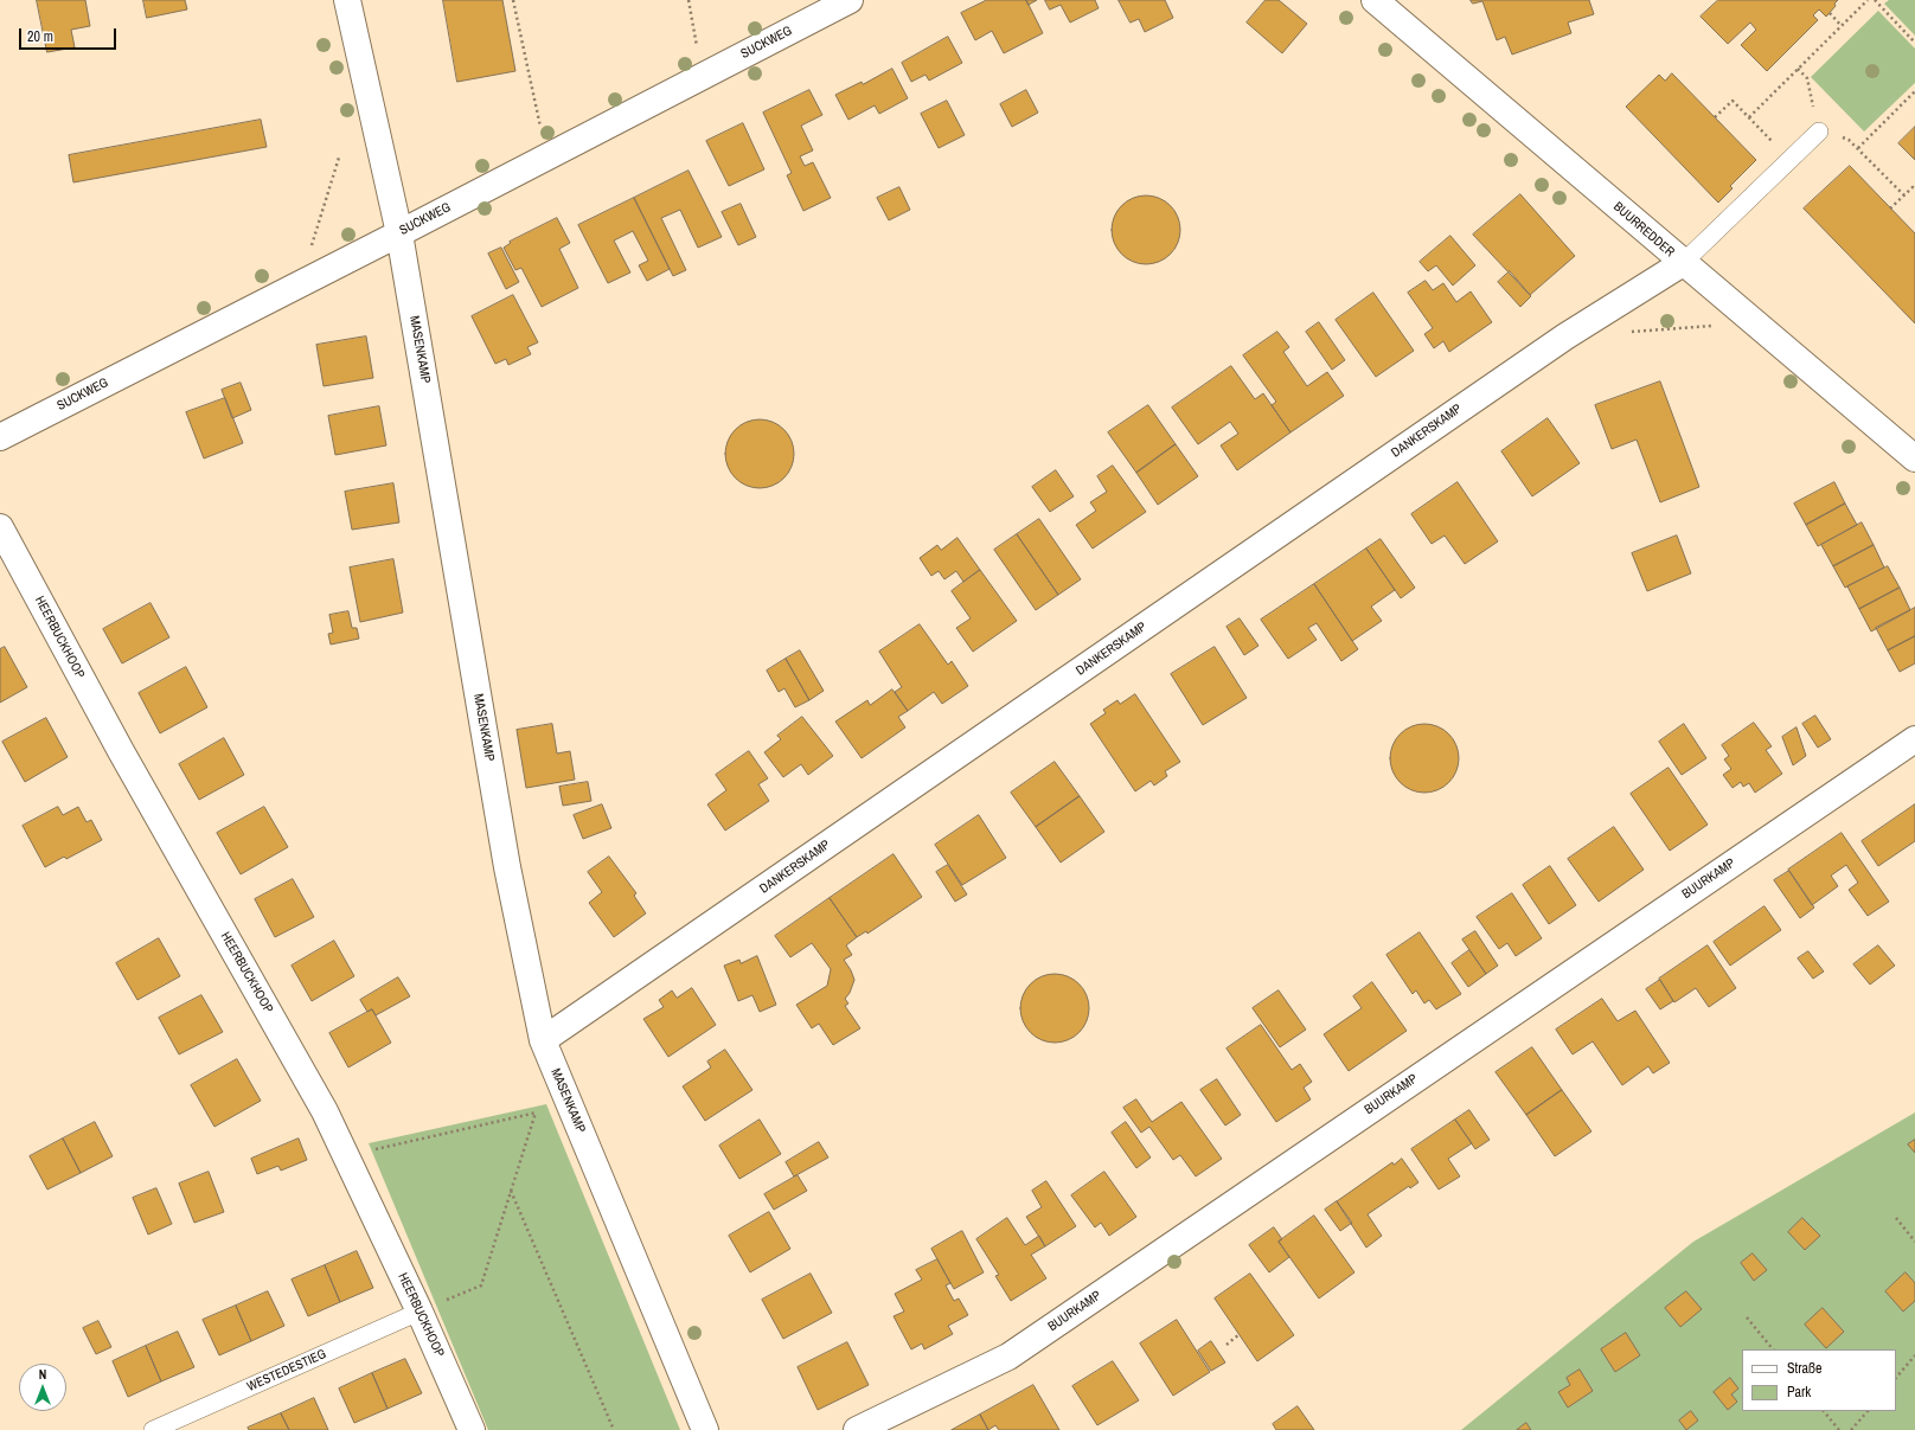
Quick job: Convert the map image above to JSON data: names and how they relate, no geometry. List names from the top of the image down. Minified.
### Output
{"streets":{"street":["SUCKWEG","BUURREDDER","MASENKAMP","DANKERSKAMP","HEERBUCKHOOP","BUURKAMP"],"lane":["WESTEDESTIEG"]},"crossings":[["SUCKWEG","MASENKAMP"],["BUURREDDER","DANKERSKAMP"],["MASENKAMP","DANKERSKAMP"],["HEERBUCKHOOP","WESTEDESTIEG"]],"legend":["Straße","Park"],"scale_bar":"20 m","north":"top"}
